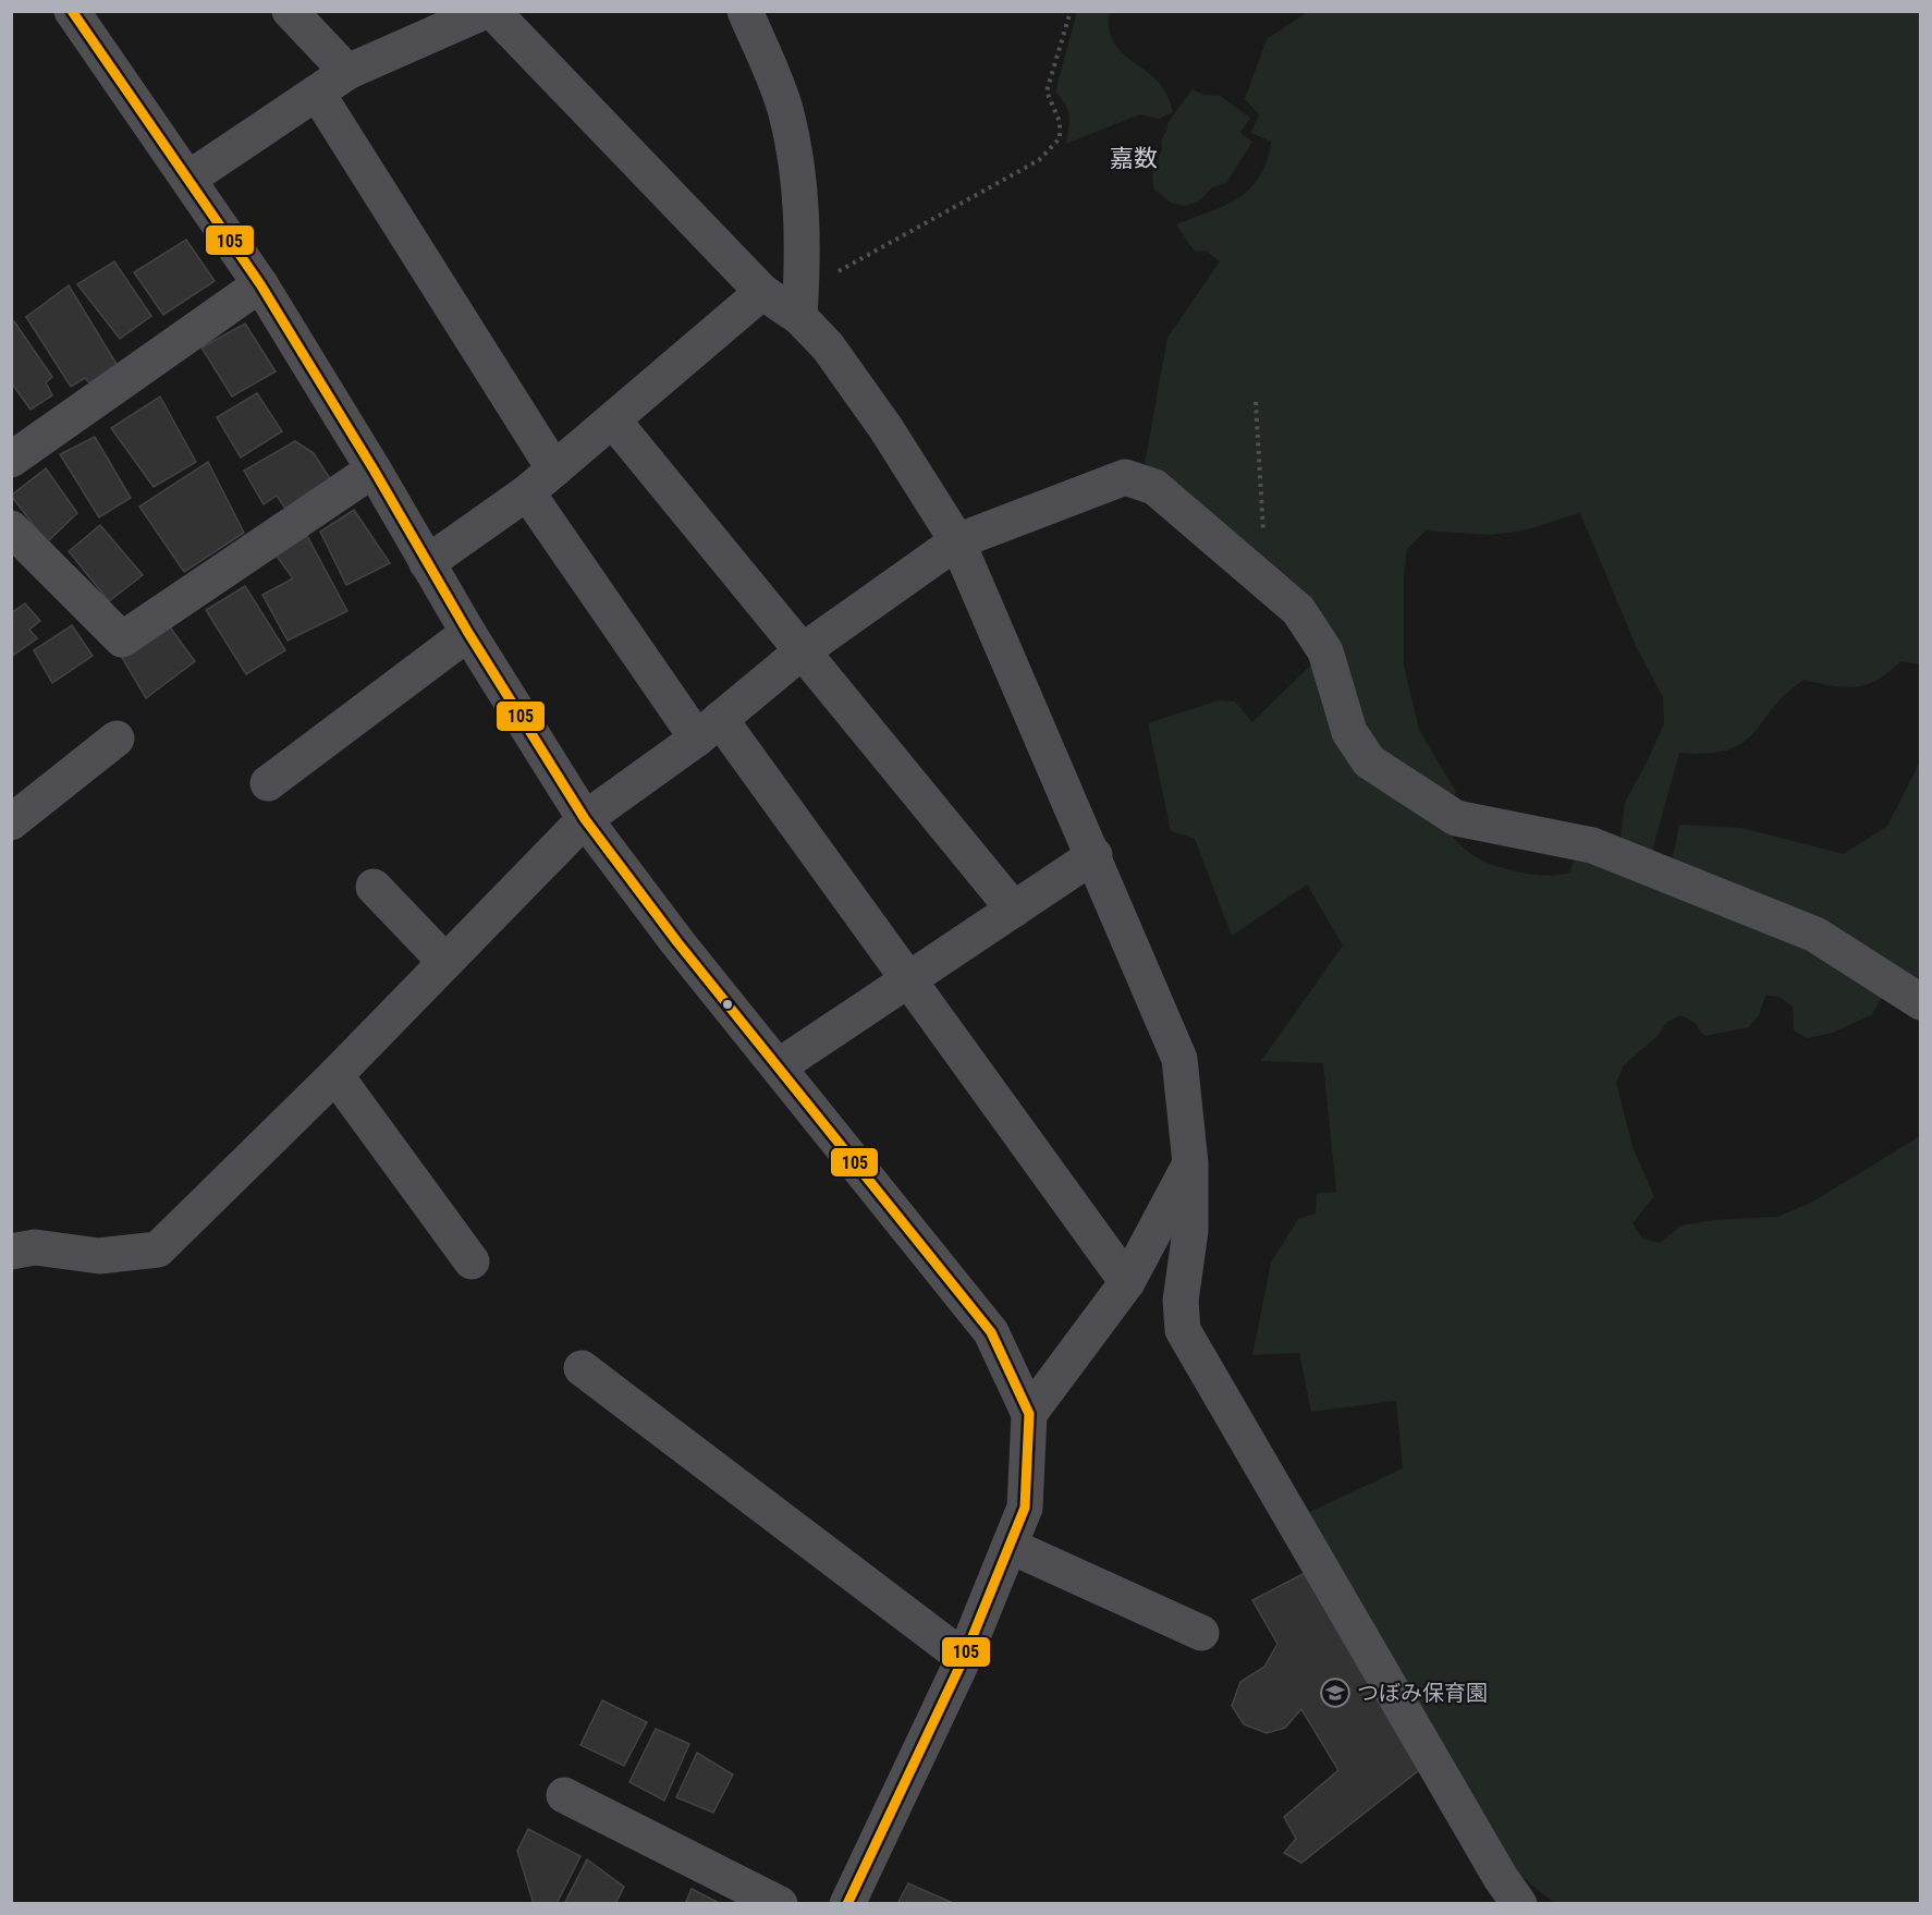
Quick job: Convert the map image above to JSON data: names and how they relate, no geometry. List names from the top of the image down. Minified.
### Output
{"districts":["嘉数"],"places":{"school or university":["つぼみ保育園"]},"lines":["transit line 105"]}
